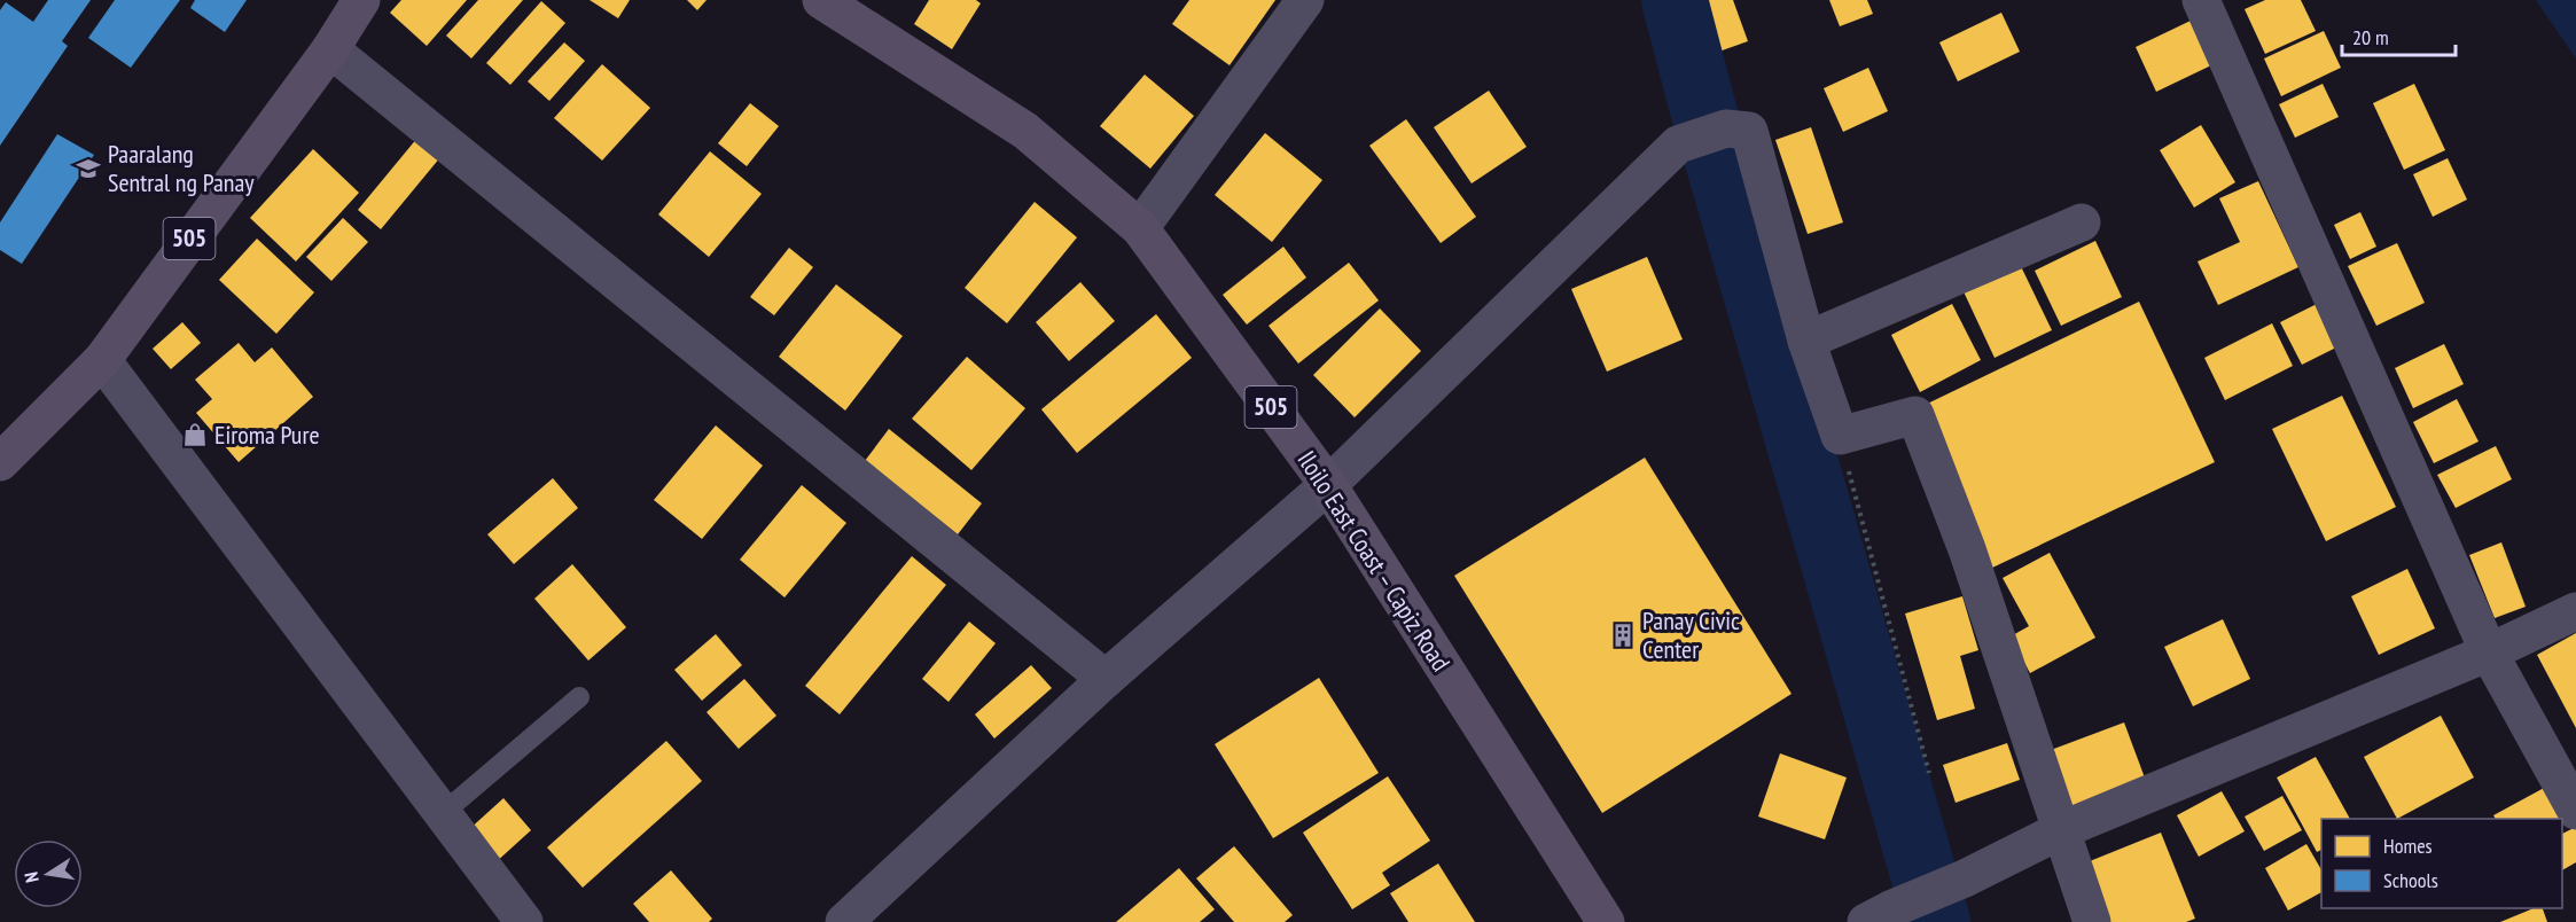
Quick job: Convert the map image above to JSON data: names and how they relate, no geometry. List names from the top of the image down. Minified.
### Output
{"streets":{"main road":["505","Iloilo East Coast – Capiz Road"]},"places":{"school or university":["Paaralang Sentral ng Panay"],"shop":["Eiroma Pure"],"building":["Panay Civic Center"]},"legend":["Homes","Schools"],"scale_bar":"20 m","north":"left"}
